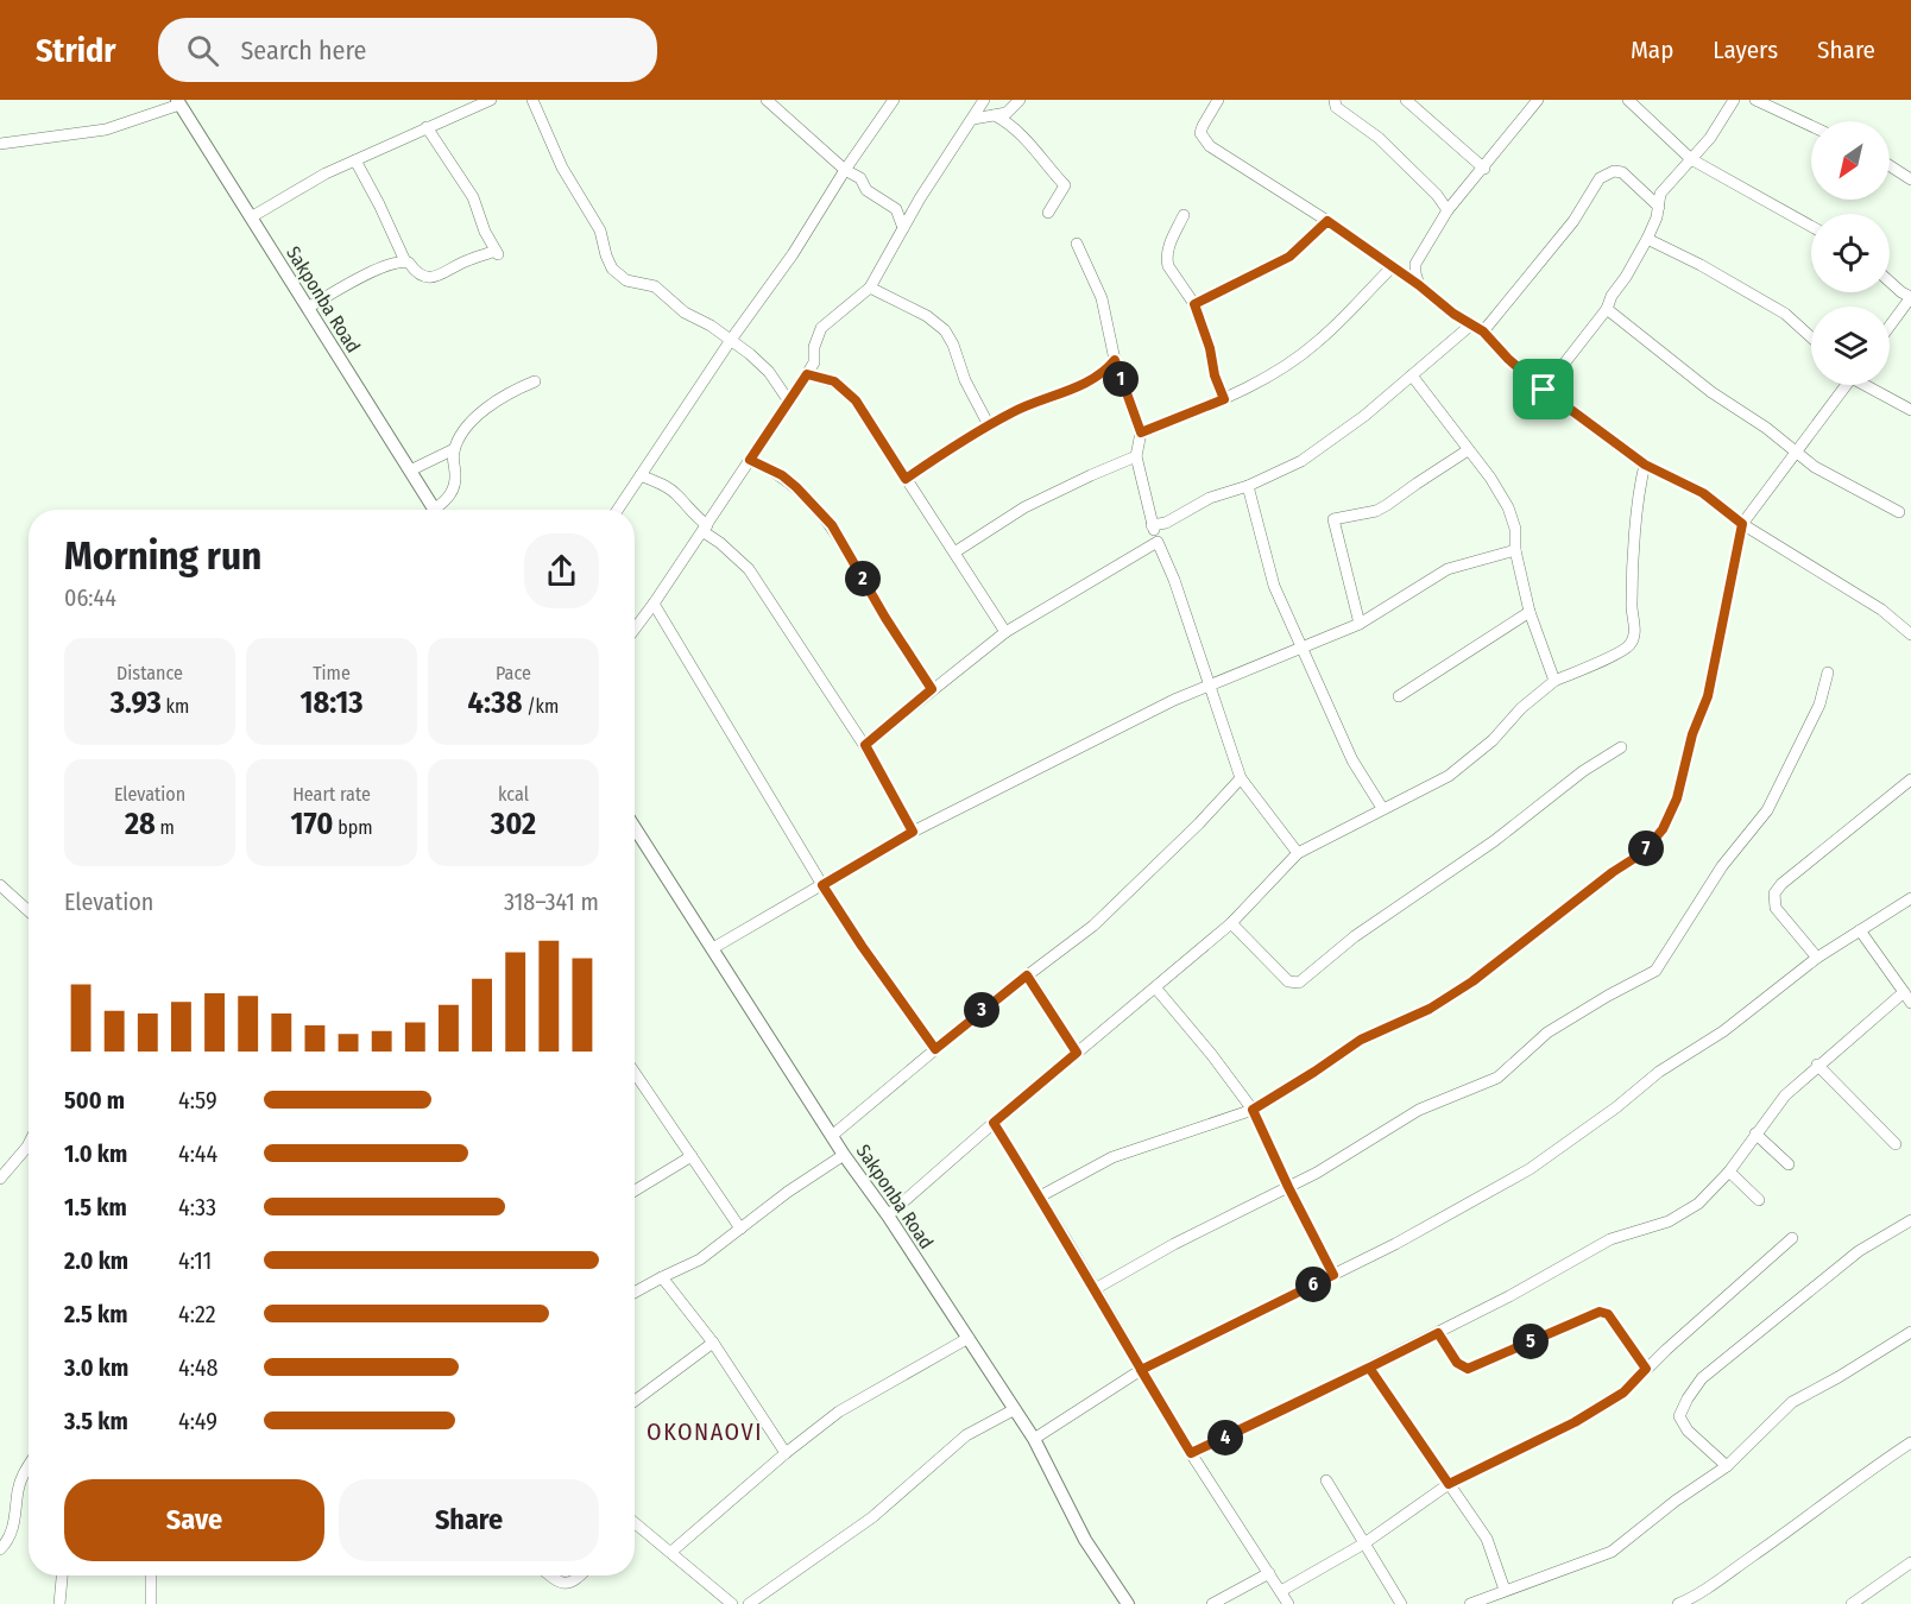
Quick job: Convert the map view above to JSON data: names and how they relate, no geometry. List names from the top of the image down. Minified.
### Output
{"streets":{"main road":["Sakponba Road"]},"districts":["OKONAOVI"],"north":"bottom left","page":{"header":"Stridr","search":"Search here","nav":["Map","Layers","Share"],"pins":["1","2","7","3","6","5","4"],"heading":["Morning run","06:44"],"stats":[["Distance","3.93 km"],["Time","18:13"],["Pace","4:38 /km"],["Elevation","28 m"],["Heart rate","170 bpm"],["kcal","302"]],"chart":["Elevation","318–341 m"],"list":[{"name":"500 m","note":"4:59"},{"name":"1.0 km","note":"4:44"},{"name":"1.5 km","note":"4:33"},{"name":"2.0 km","note":"4:11"},{"name":"2.5 km","note":"4:22"},{"name":"3.0 km","note":"4:48"},{"name":"3.5 km","note":"4:49"}],"buttons":["Save","Share"]}}
